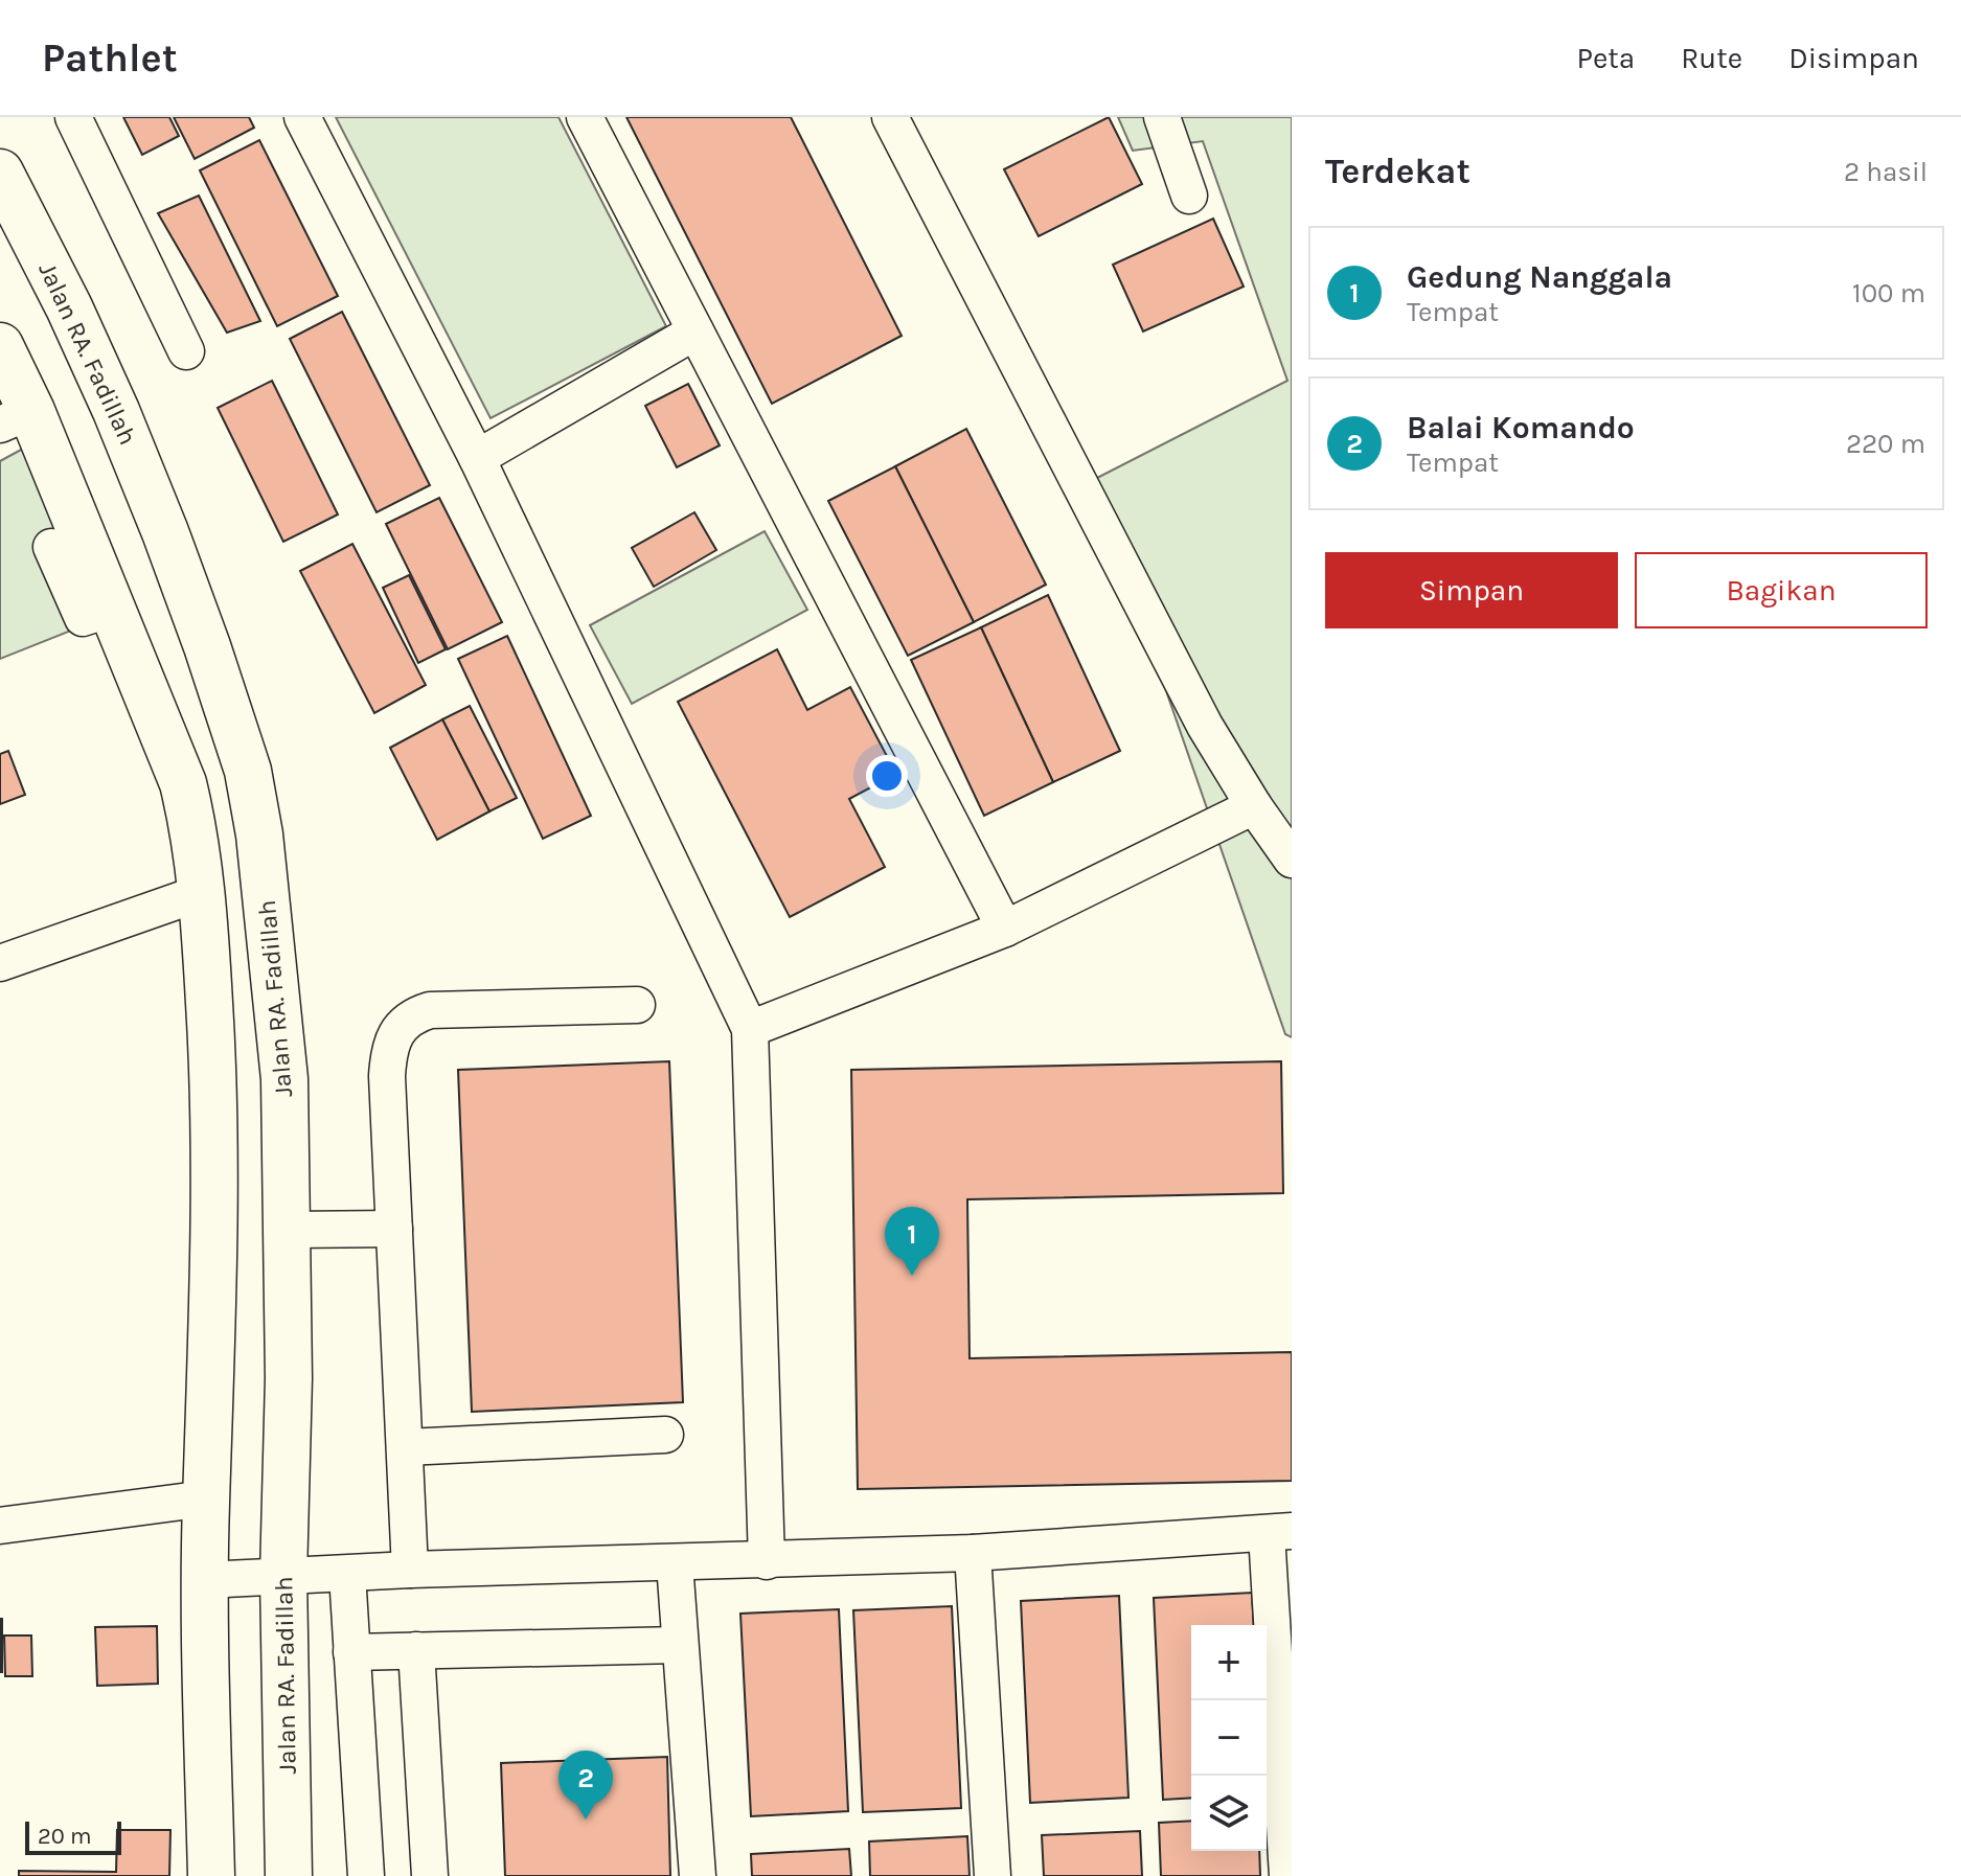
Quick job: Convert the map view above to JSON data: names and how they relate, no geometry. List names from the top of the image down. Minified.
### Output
{"streets":{"main road":["Jalan RA. Fadillah"]},"scale_bar":"20 m","page":{"header":"Pathlet","nav":["Peta","Rute","Disimpan"],"heading":["Terdekat","2 hasil"],"list":[{"mark":"1","name":"Gedung Nanggala","note":"Tempat","value":"100 m"},{"mark":"2","name":"Balai Komando","note":"Tempat","value":"220 m"}],"buttons":["Simpan","Bagikan"],"pins":["1","2"],"map_buttons":["+","−"],"scale":"20 m"}}
